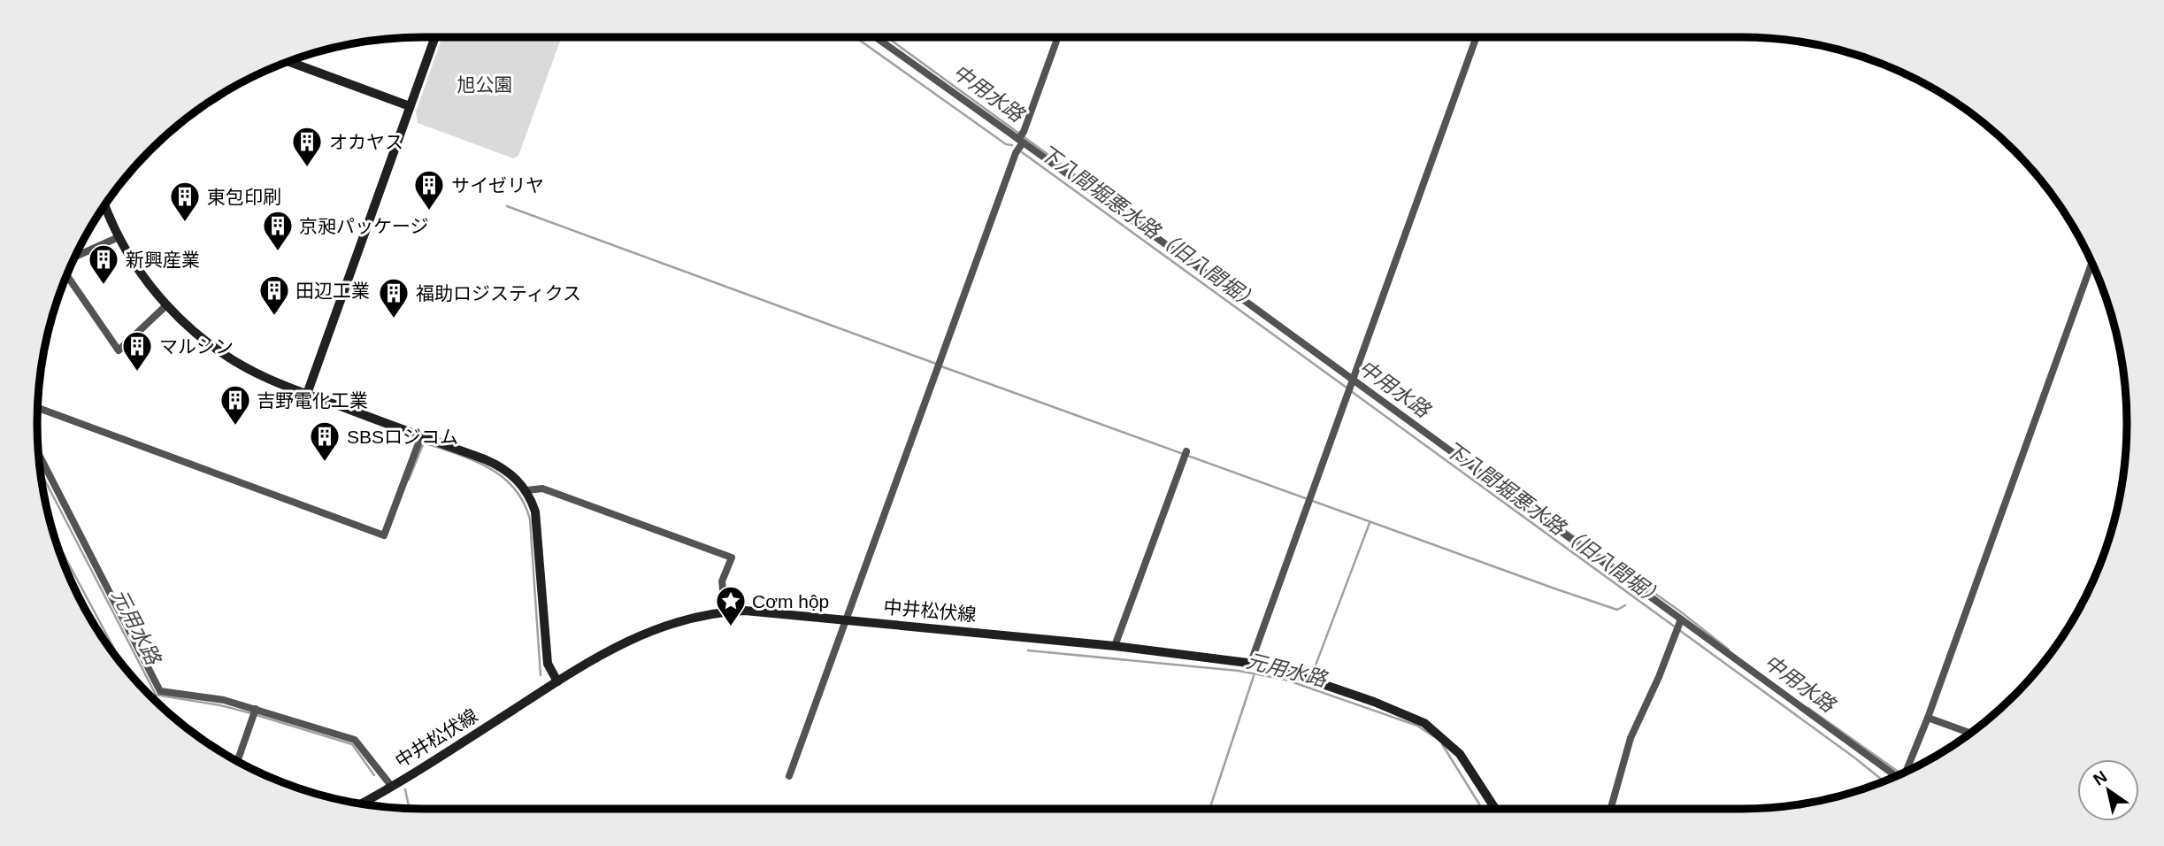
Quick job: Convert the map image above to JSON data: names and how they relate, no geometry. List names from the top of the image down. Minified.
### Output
{"streets":{"street":["中井松伏線"]},"water":["中用水路","下八間堀悪水路（旧八間堀）","元用水路"],"parks":["旭公園"],"places":{"building":["オカヤス","サイゼリヤ","東包印刷","京昶パッケージ","新興産業","田辺工業","福助ロジスティクス","マルシン","吉野電化工業","SBSロジコム"],"place":["Cơm hộp"]},"north":"top left"}
